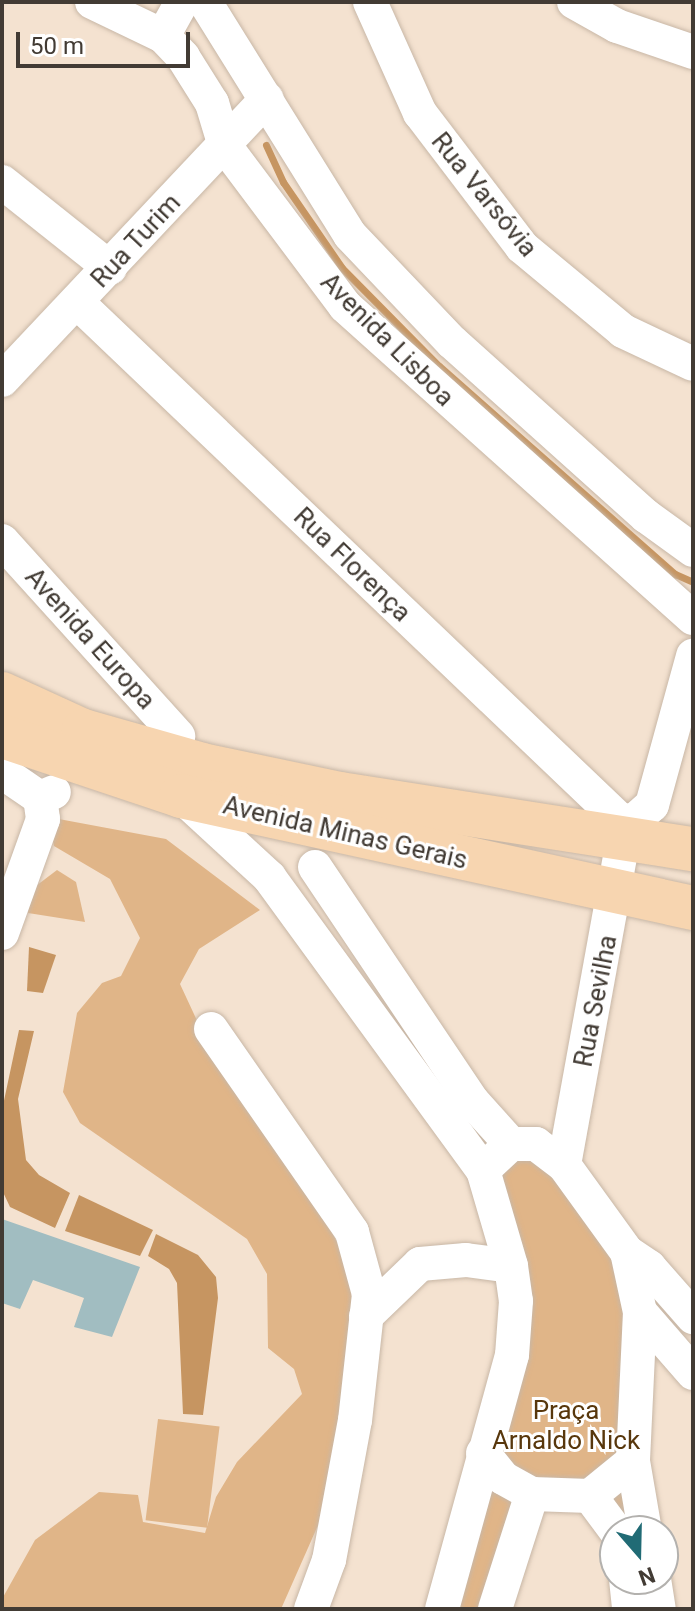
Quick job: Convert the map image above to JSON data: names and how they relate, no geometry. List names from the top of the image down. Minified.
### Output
{"streets":{"main road":["Avenida Minas Gerais"],"street":["Rua Varsóvia","Rua Turim","Avenida Lisboa","Rua Florença","Avenida Europa","Rua Sevilha"]},"crossings":[["Rua Turim","Avenida Lisboa"],["Rua Turim","Rua Florença"],["Rua Florença","Avenida Minas Gerais"],["Rua Florença","Rua Sevilha"],["Avenida Minas Gerais","Rua Sevilha"]],"parks":["Praça Arnaldo Nick"],"scale_bar":"50 m","north":"bottom"}
